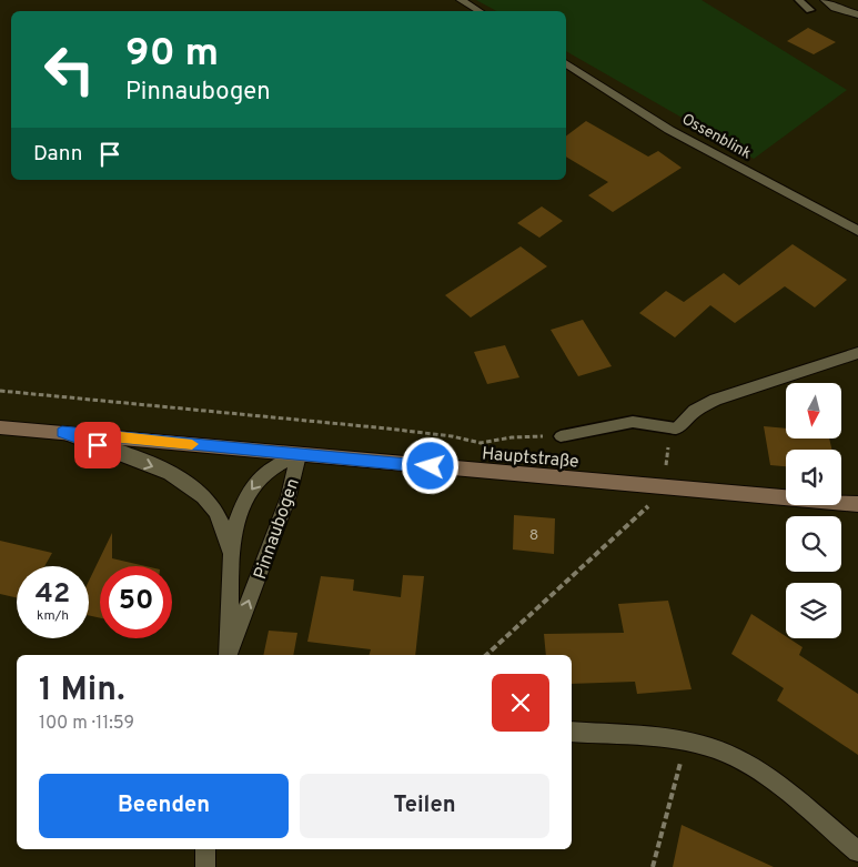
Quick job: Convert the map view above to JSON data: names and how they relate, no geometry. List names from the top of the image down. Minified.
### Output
{"streets":{"main road":["Hauptstraße"],"street":["Ossenblink","Pinnaubogen"]},"crossings":[["Hauptstraße","Pinnaubogen"]],"house_numbers":["8"],"north":"bottom","page":{"turn":["90 m","Pinnaubogen"],"then":"Dann","speed":"42 km/h","limit":"50","heading":["1 Min.","100 m · 11:59"],"buttons":["Beenden","Teilen"]}}
